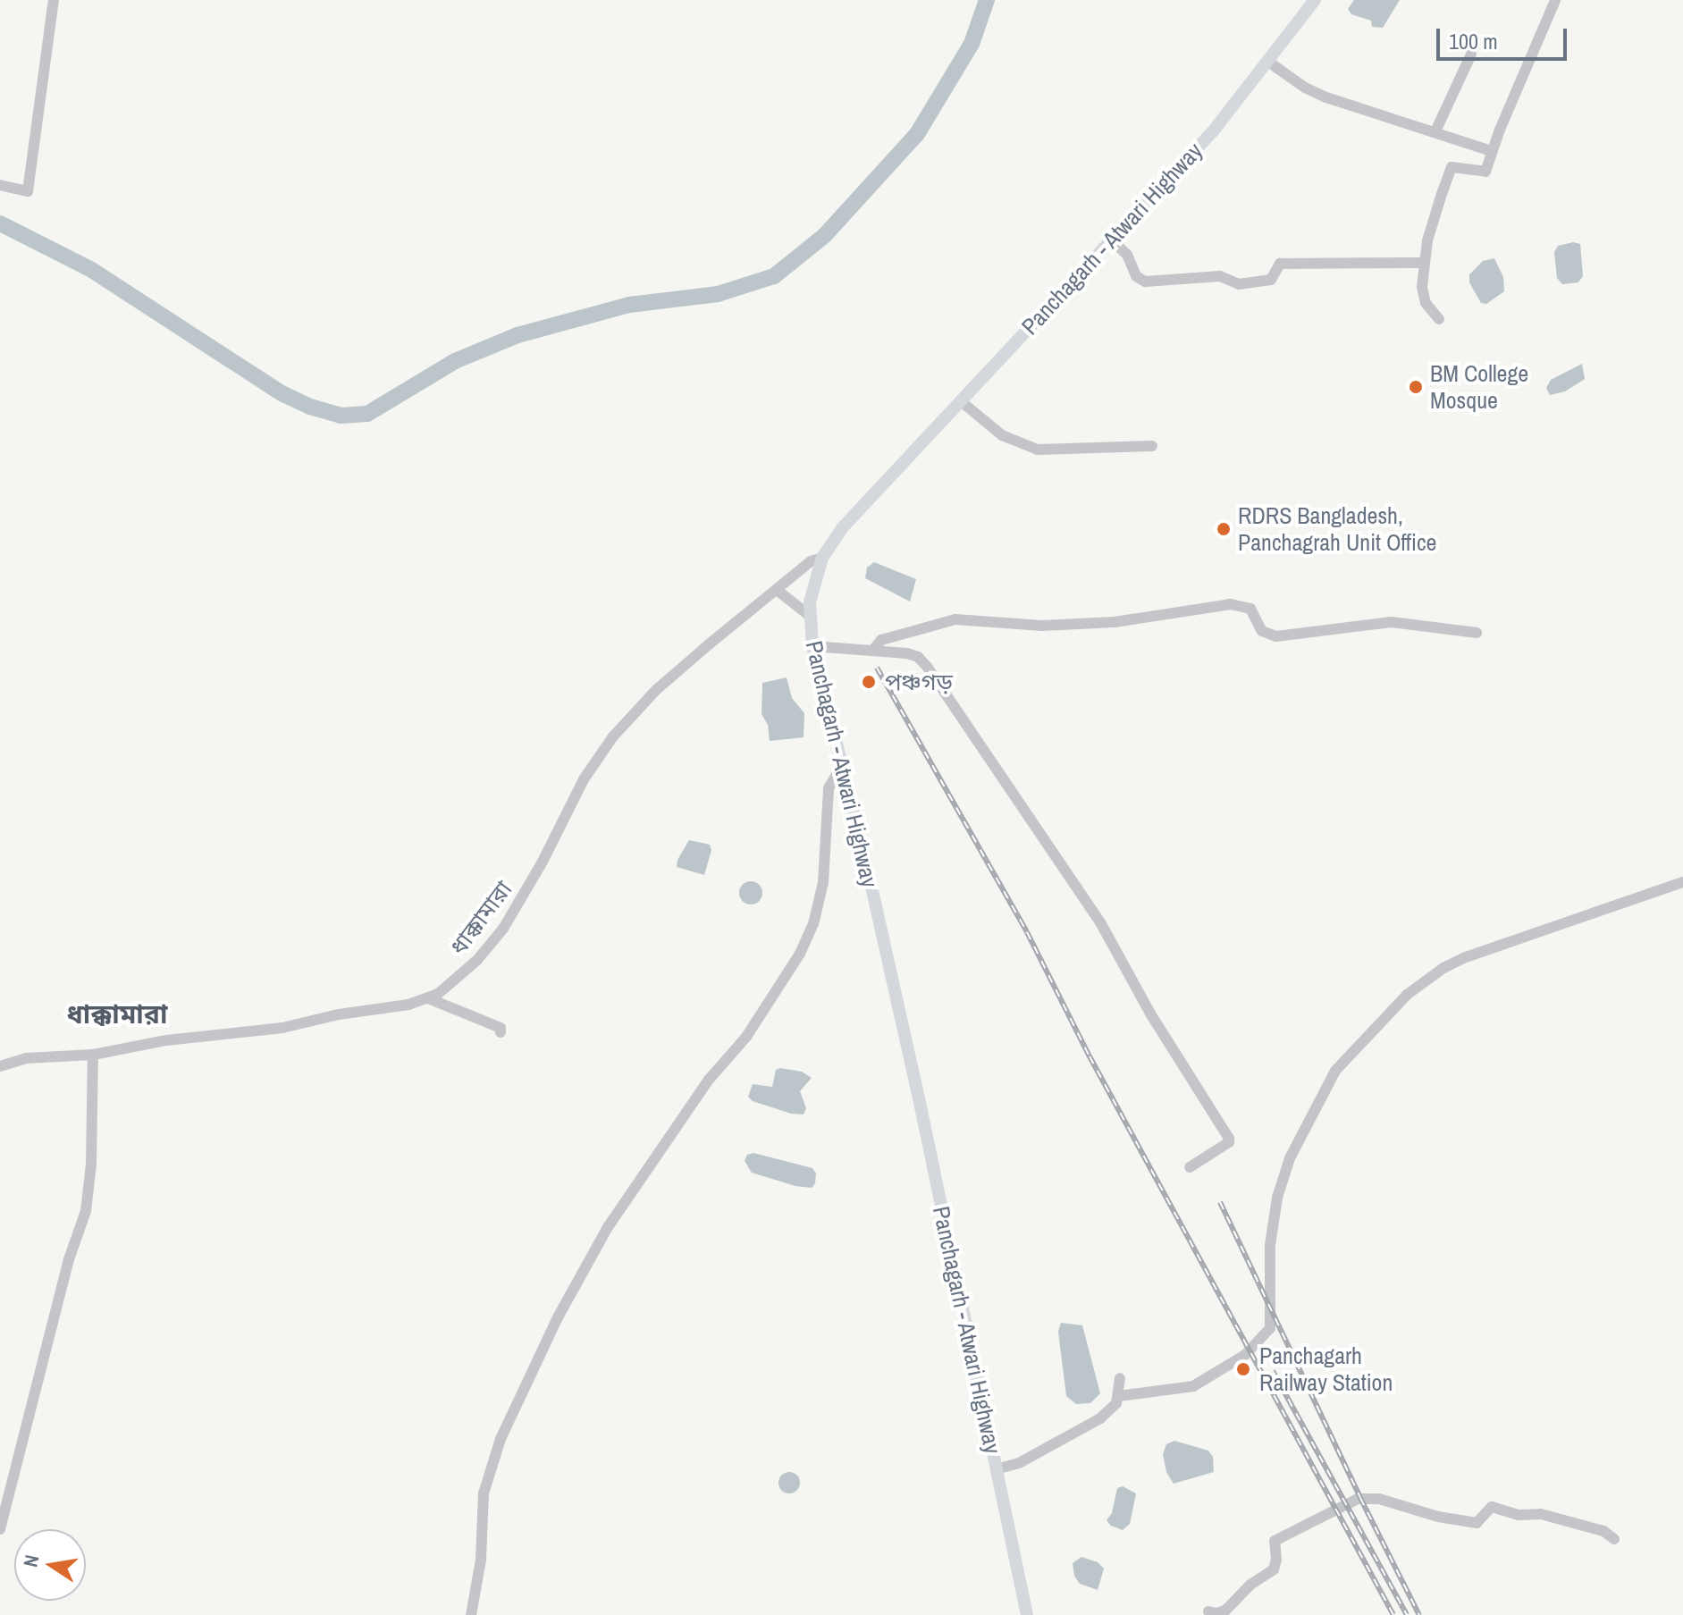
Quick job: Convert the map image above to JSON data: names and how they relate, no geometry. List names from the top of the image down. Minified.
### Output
{"streets":{"main road":["Panchagarh - Atwari Highway"],"street":["ধাক্কামারা"]},"crossings":[["Panchagarh - Atwari Highway","ধাক্কামারা"]],"districts":["ধাক্কামারা"],"places":["BM College Mosque","RDRS Bangladesh, Panchagrah Unit Office","পঞ্চগড়","Panchagarh Railway Station"],"scale_bar":"100 m","north":"left"}
